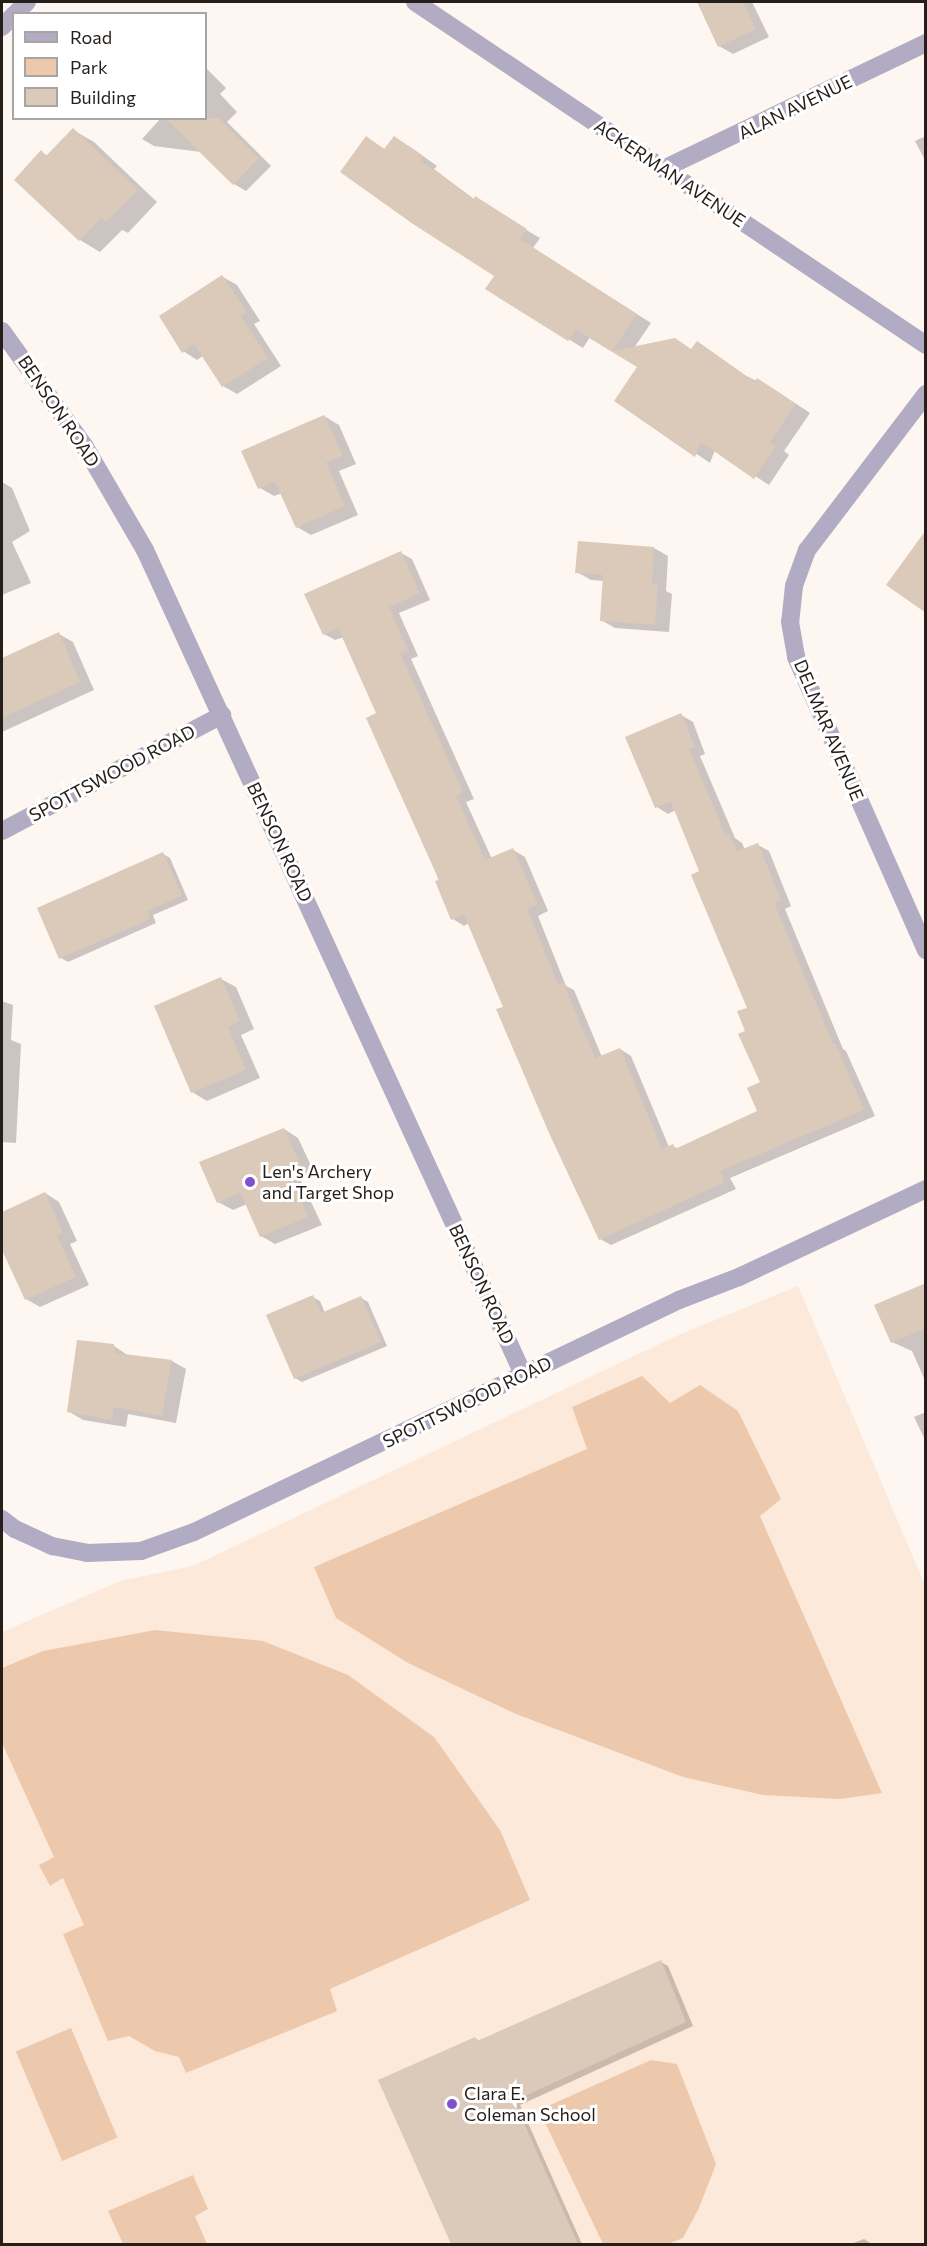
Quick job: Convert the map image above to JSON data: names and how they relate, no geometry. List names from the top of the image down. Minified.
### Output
{"streets":{"street":["ALAN AVENUE","ACKERMAN AVENUE","BENSON ROAD","DELMAR AVENUE","SPOTTSWOOD ROAD"]},"crossings":[["ALAN AVENUE","ACKERMAN AVENUE"],["BENSON ROAD","SPOTTSWOOD ROAD"]],"places":["Len's Archery and Target Shop","Clara E. Coleman School"],"legend":["Road","Park","Building"]}
